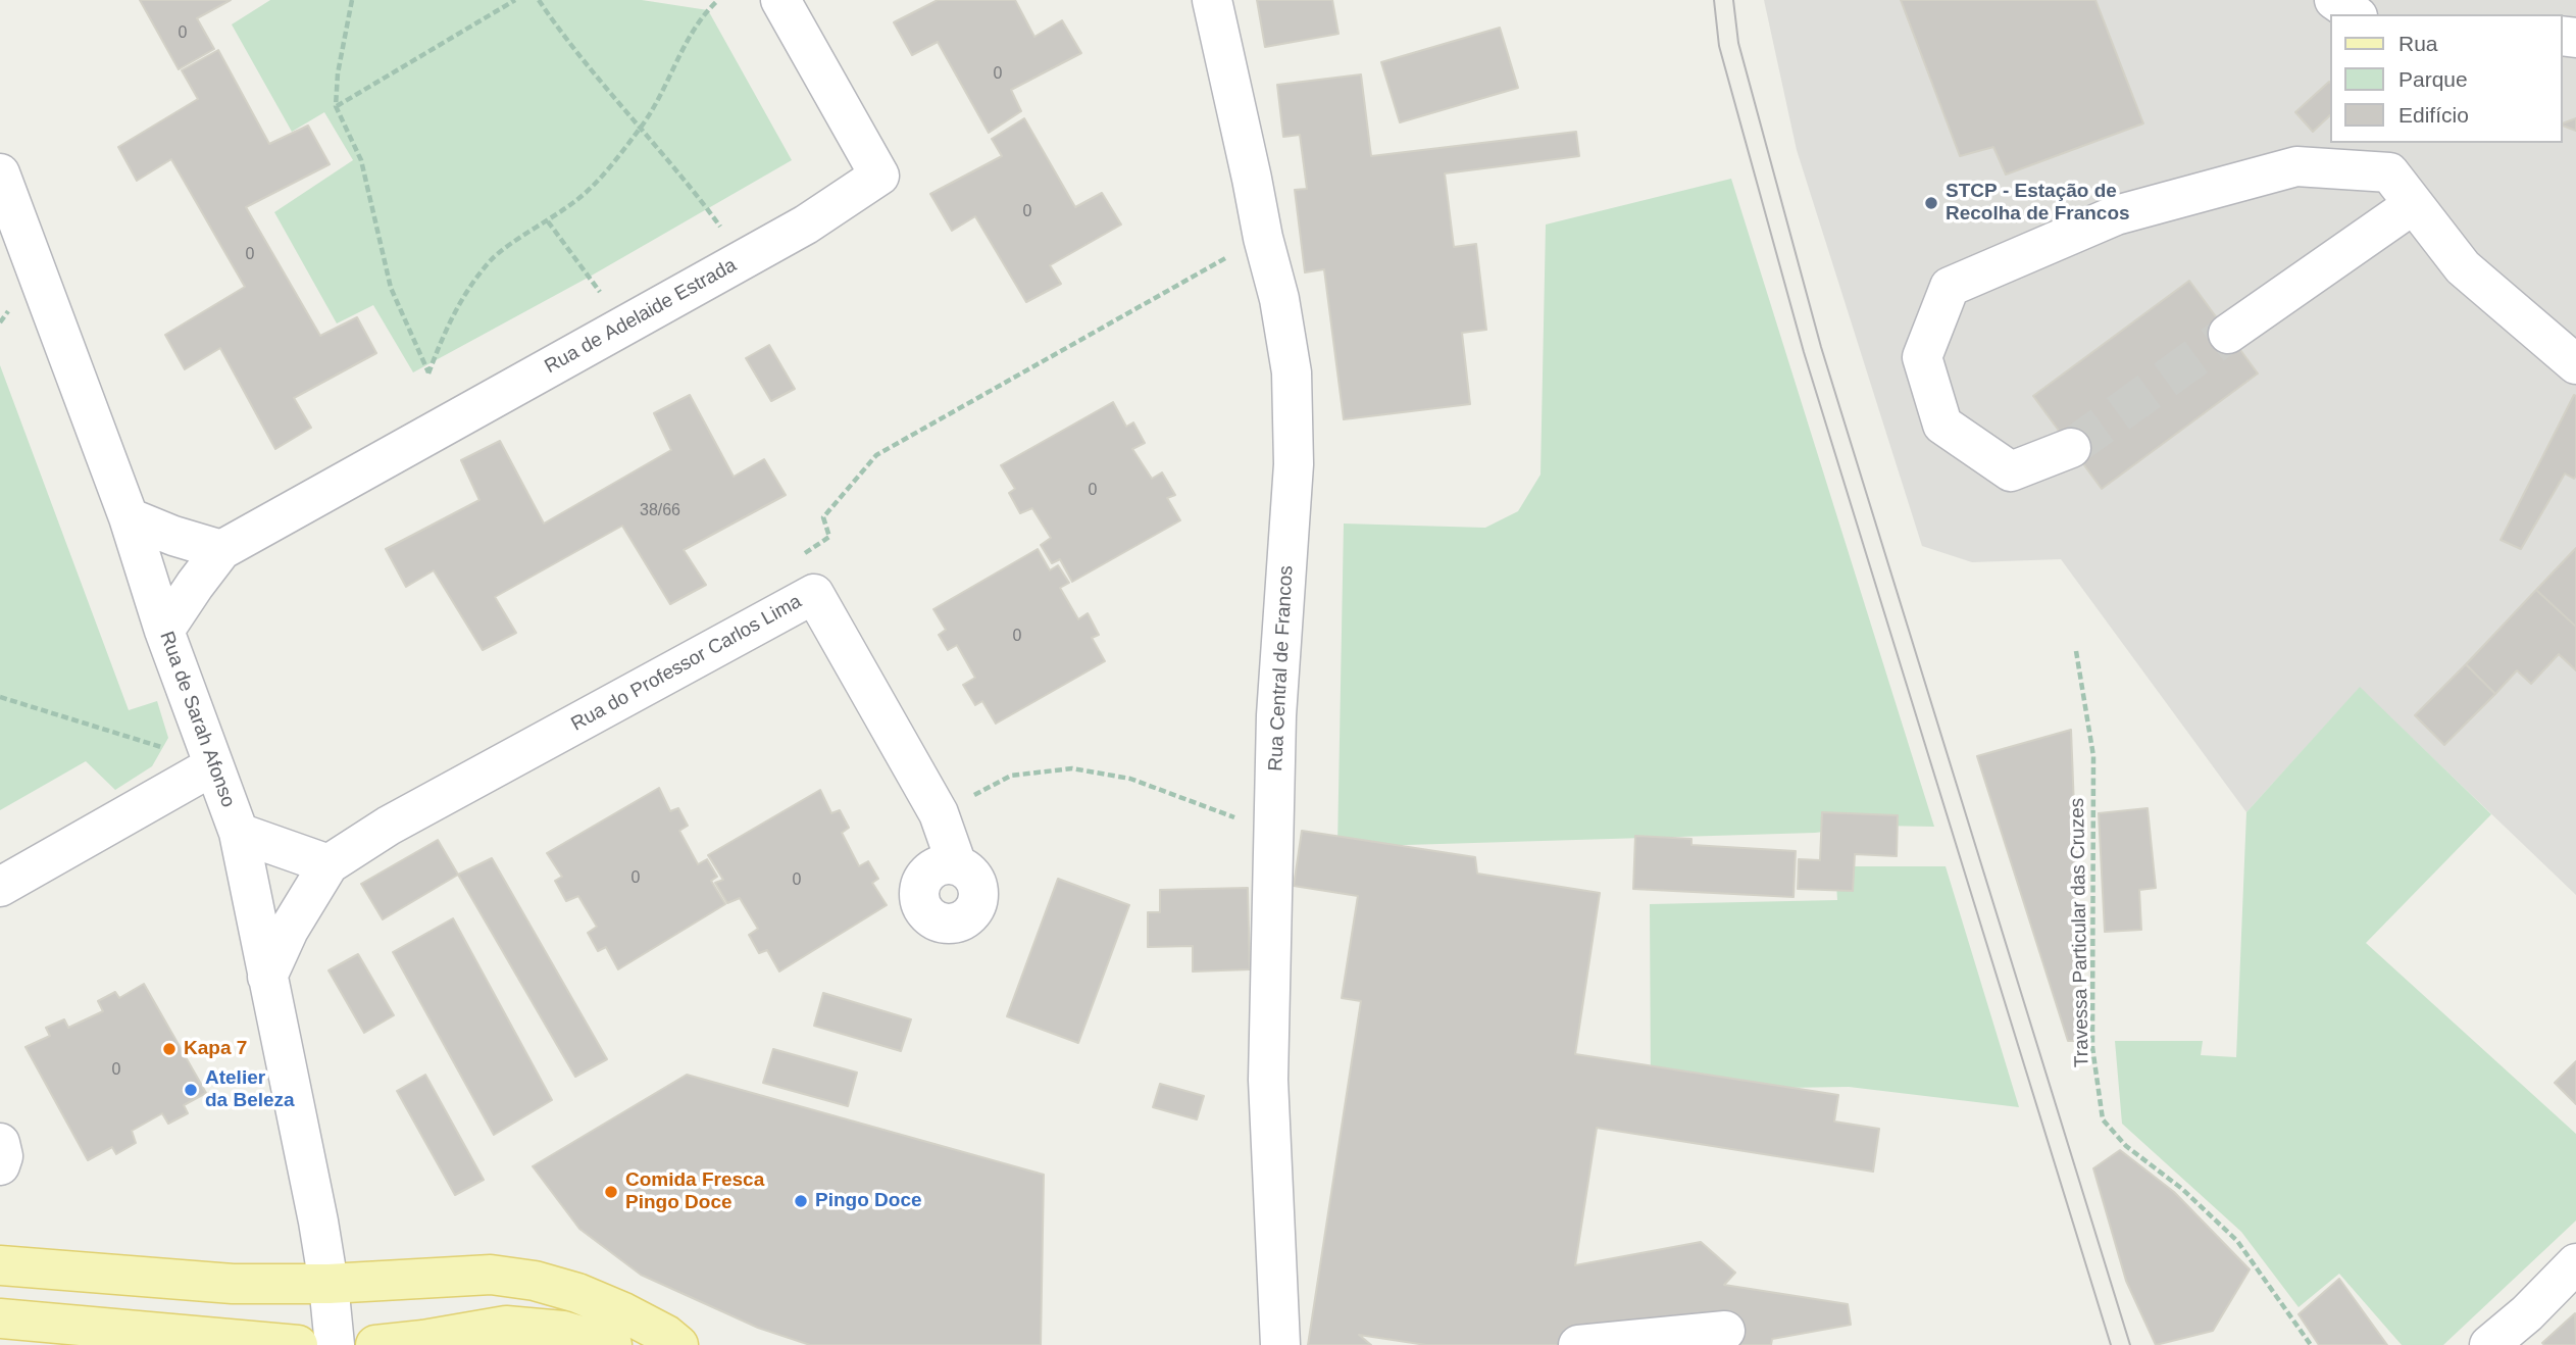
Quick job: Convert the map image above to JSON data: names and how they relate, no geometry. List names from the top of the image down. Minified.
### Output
{"streets":{"street":["Rua de Adelaide Estrada","Rua do Professor Carlos Lima","Rua Central de Francos","Rua de Sarah Afonso"],"path":["Travessa Particular das Cruzes"]},"crossings":[["Rua de Adelaide Estrada","Rua de Sarah Afonso"],["Rua do Professor Carlos Lima","Rua de Sarah Afonso"]],"places":["STCP - Estação de Recolha de Francos","Kapa 7","Atelier da Beleza","Comida Fresca Pingo Doce","Pingo Doce"],"house_numbers":["0","0","0","0","0","38/66","0","0","0","0"],"legend":["Rua","Parque","Edifício"]}
